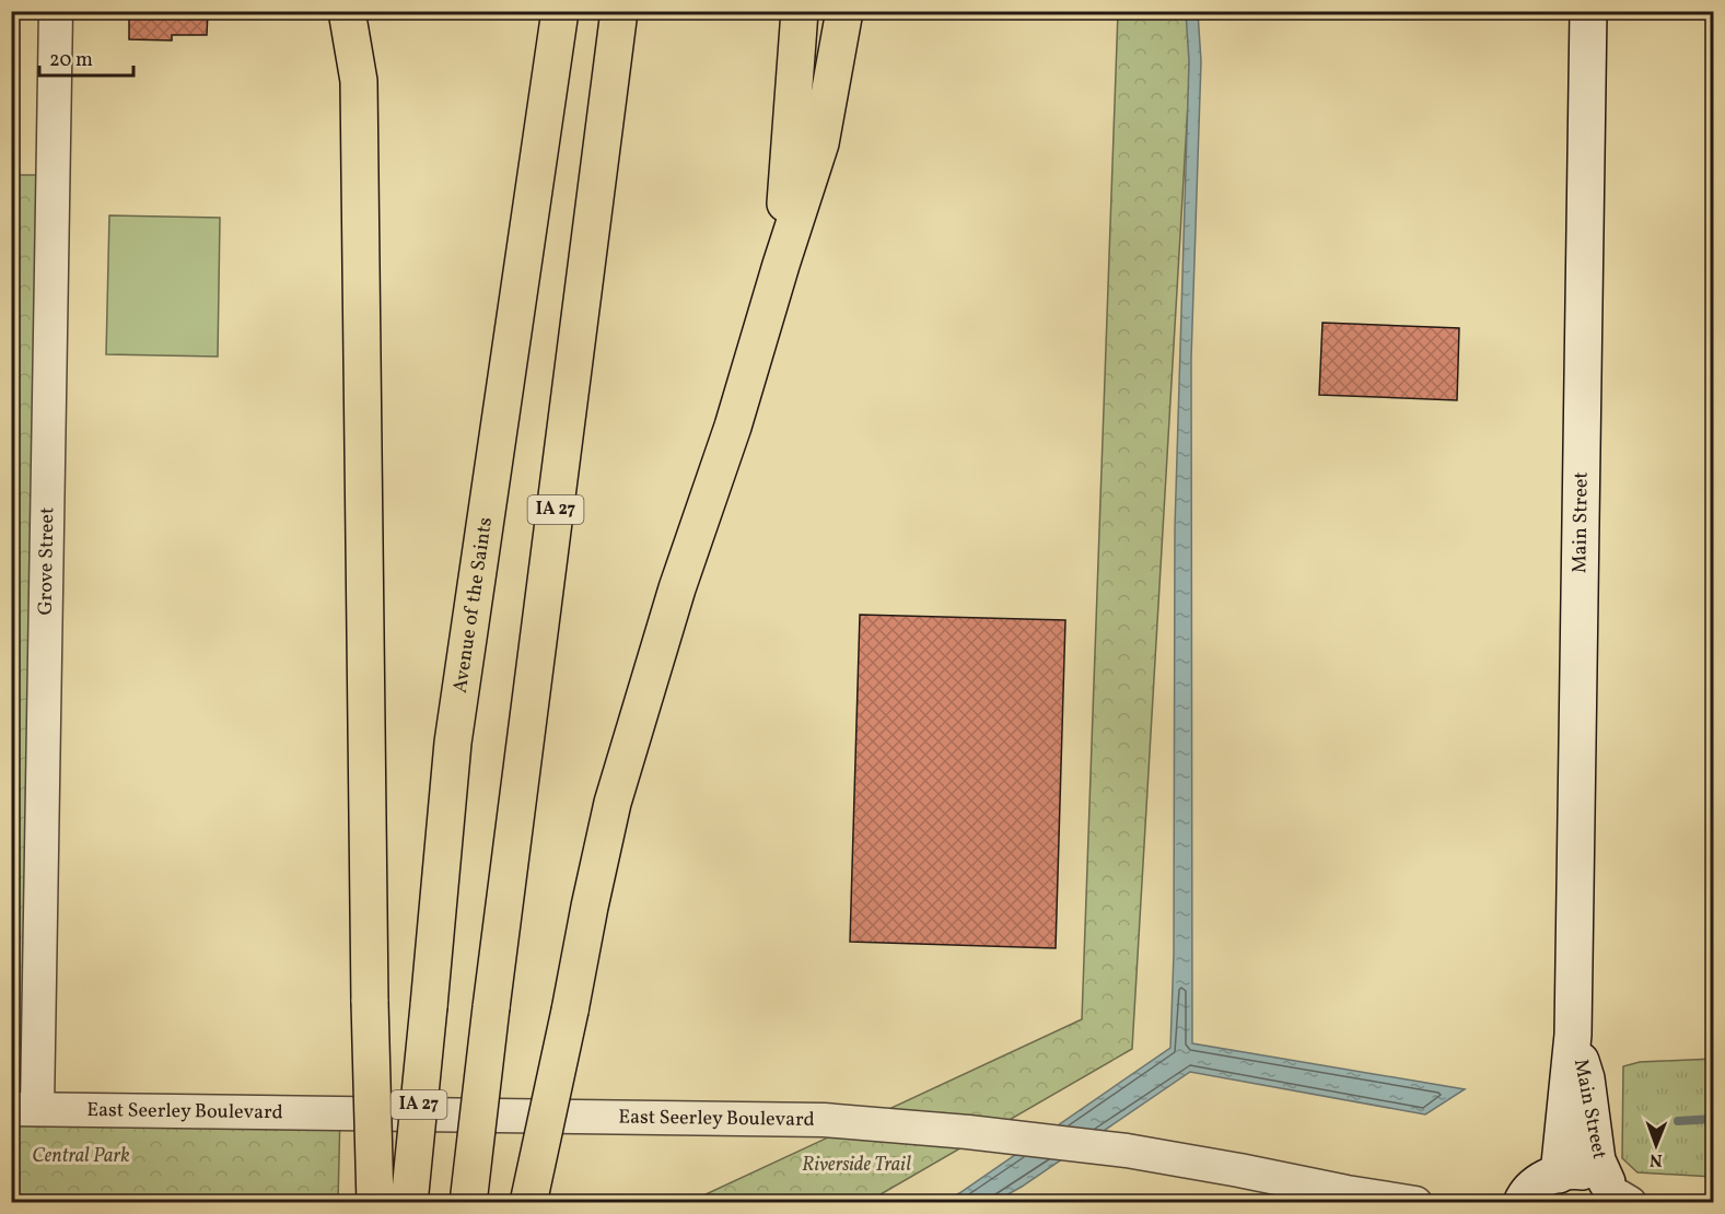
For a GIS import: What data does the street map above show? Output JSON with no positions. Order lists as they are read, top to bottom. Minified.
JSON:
{"streets":{"highway":["IA 27","Avenue of the Saints"],"main road":["Main Street"],"street":["Grove Street","East Seerley Boulevard"]},"crossings":[["Grove Street","East Seerley Boulevard"]],"parks":["Central Park","Riverside Trail"],"scale_bar":"20 m","north":"bottom"}
